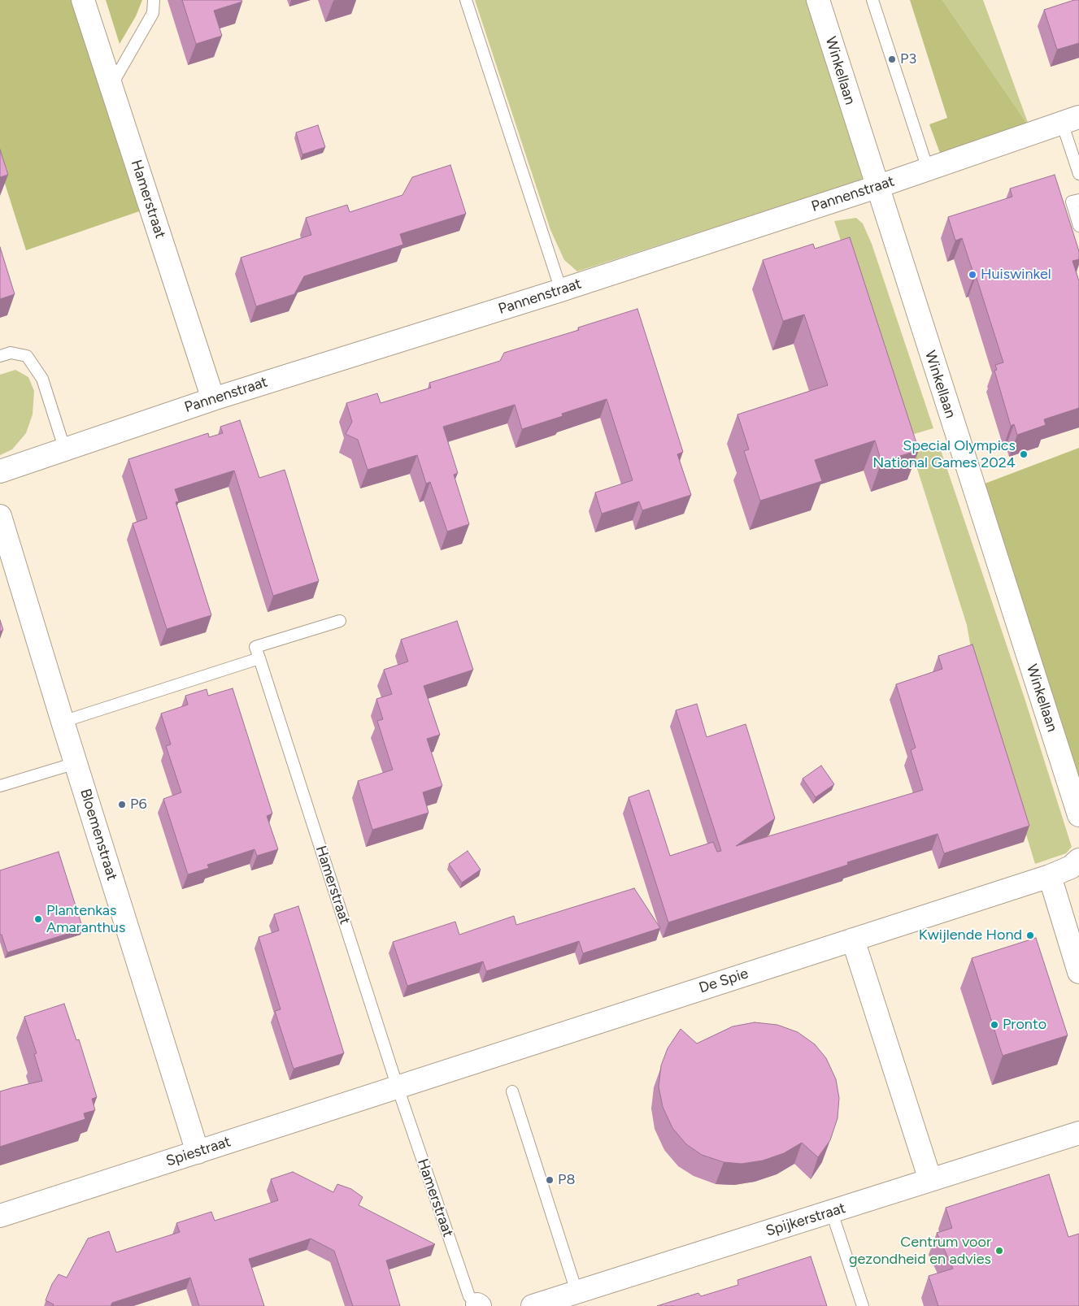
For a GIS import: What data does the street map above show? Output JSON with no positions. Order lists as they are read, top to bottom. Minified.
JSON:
{"streets":{"street":["Winkellaan","Pannenstraat","Hamerstraat","Bloemenstraat","De Spie","Spiestraat","Spijkerstraat"]},"crossings":[["Winkellaan","Pannenstraat"],["Pannenstraat","Hamerstraat"],["Hamerstraat","De Spie"],["Hamerstraat","Spiestraat"],["Bloemenstraat","Spiestraat"],["De Spie","Spiestraat"]],"places":["P3","Huiswinkel","Special Olympics National Games 2024","P6","Plantenkas Amaranthus","Kwijlende Hond","Pronto","P8","Centrum voor gezondheid en advies"]}
